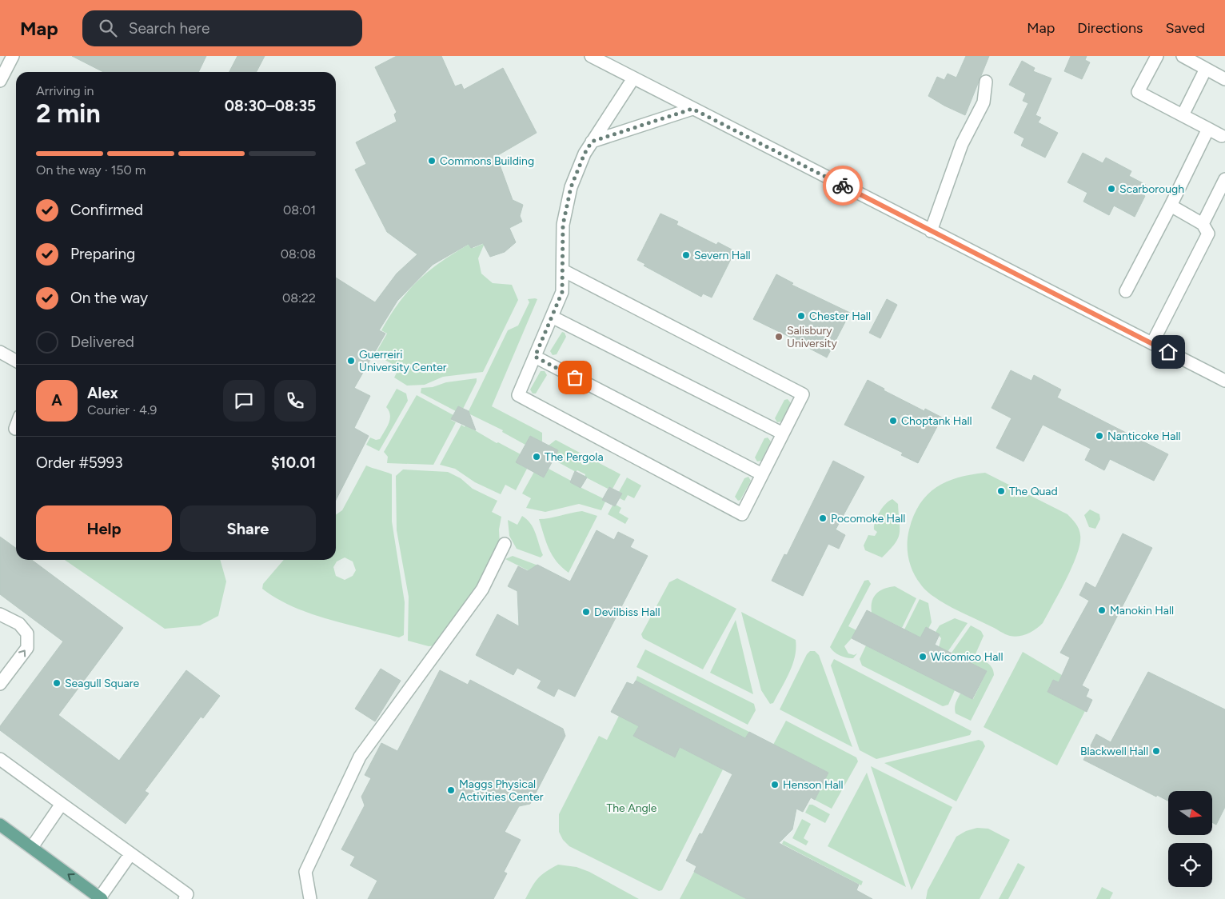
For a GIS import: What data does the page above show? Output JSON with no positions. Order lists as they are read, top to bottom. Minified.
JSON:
{"parks":["The Angle"],"places":["Commons Building","Scarborough","Severn Hall","Chester Hall","Salisbury University","Guerreiri University Center","Choptank Hall","Nanticoke Hall","The Pergola","The Quad","Pocomoke Hall","Manokin Hall","Devilbiss Hall","Wicomico Hall","Seagull Square","Blackwell Hall","Henson Hall","Maggs Physical Activities Center"],"north":"right","page":{"header":"Map","search":"Search here","nav":["Map","Directions","Saved"],"heading":["2 min","Arriving in","08:30–08:35"],"panel":["Alex","Courier · 4.9","Order #5993","$10.01"],"bar":"On the way · 150 m","list":[["Confirmed","08:01"],["Preparing","08:08"],["On the way","08:22"],"Delivered"],"round":"A","buttons":["Help","Share"]}}
